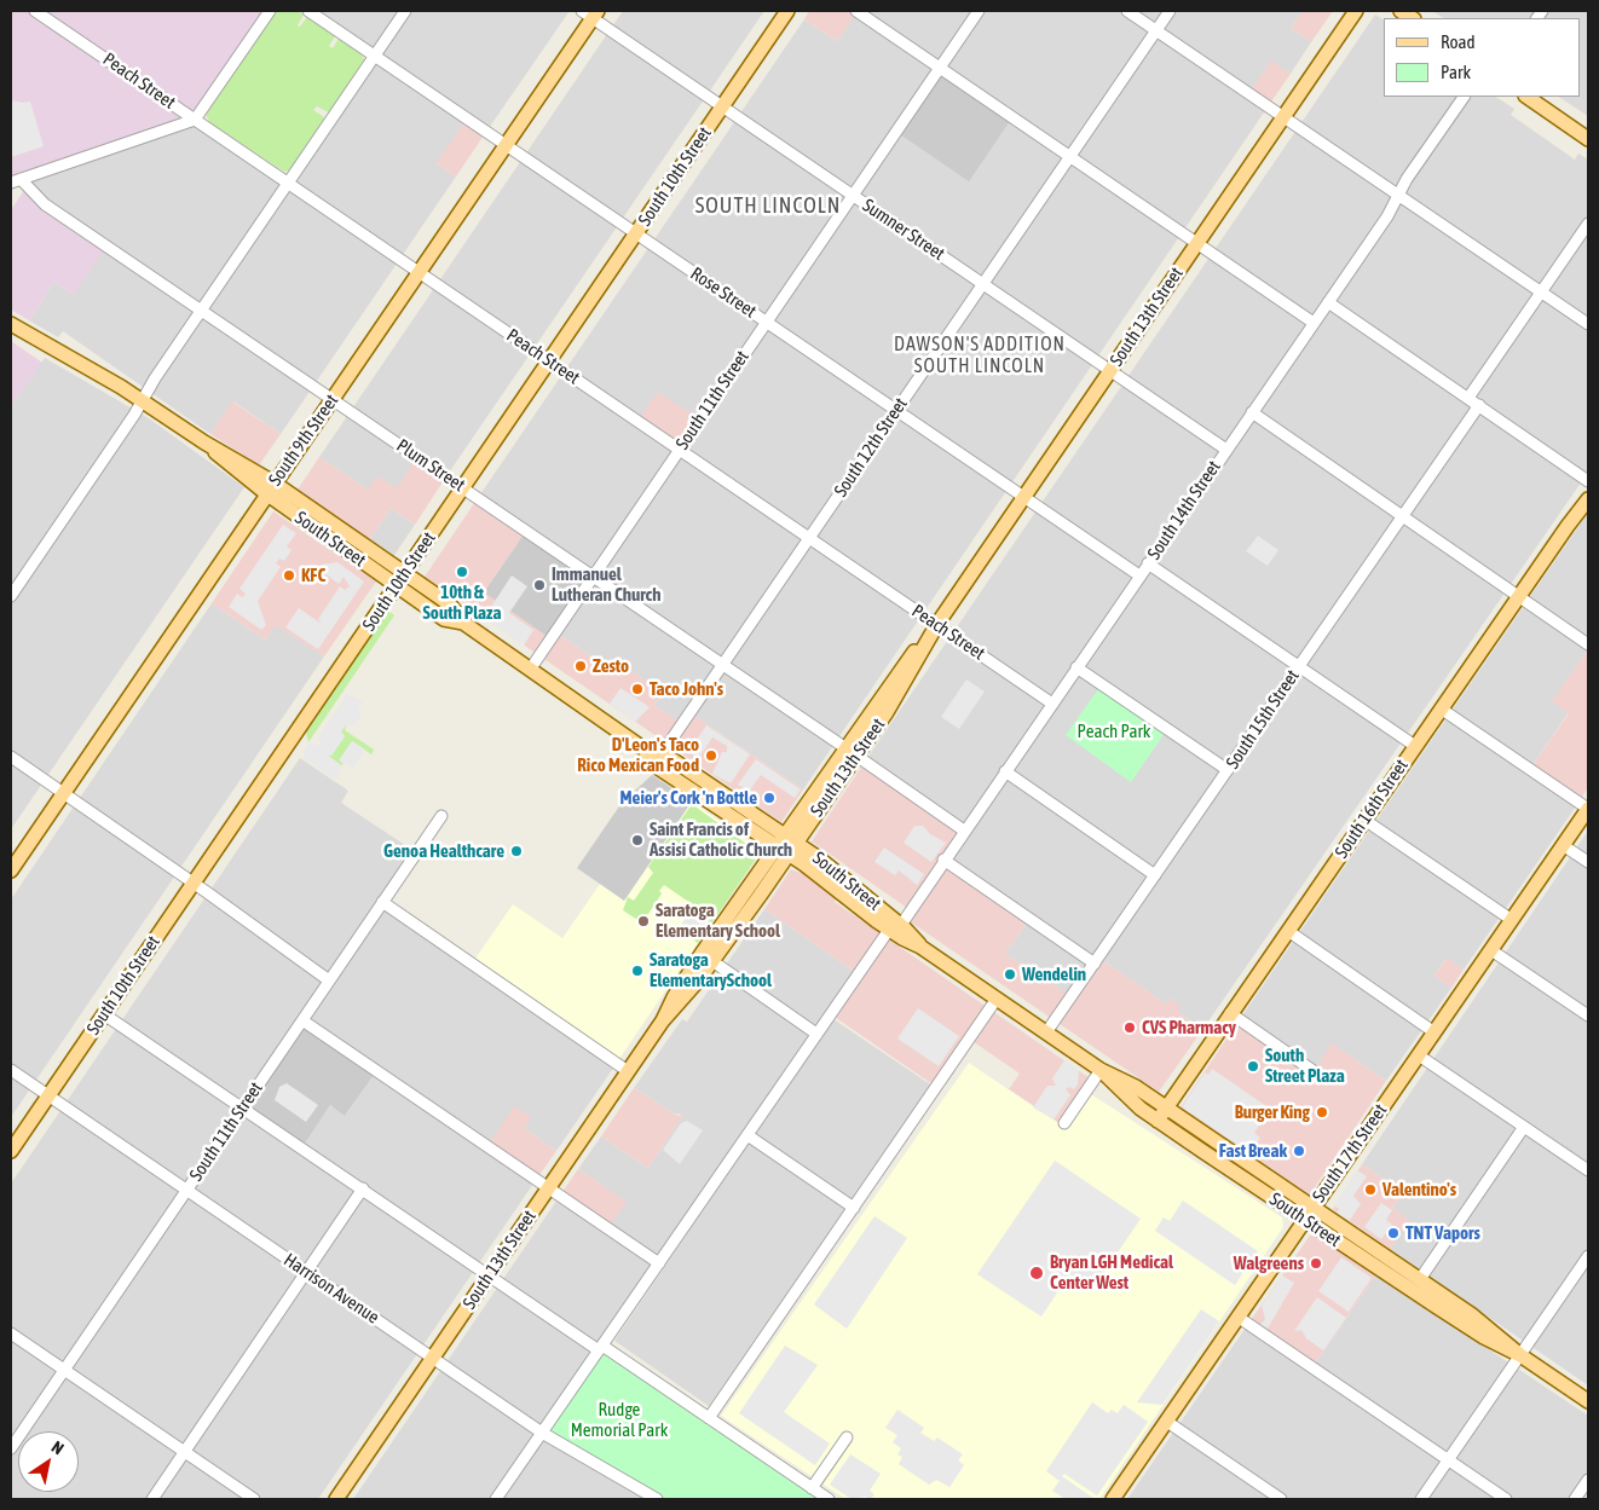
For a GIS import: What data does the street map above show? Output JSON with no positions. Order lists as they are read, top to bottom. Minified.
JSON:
{"streets":{"main road":["South 10th Street","South 13th Street","South 9th Street","South Street","South 16th Street","South 17th Street"],"street":["Peach Street","Sumner Street","Rose Street","South 11th Street","South 12th Street","Plum Street","South 14th Street","South 15th Street","Harrison Avenue"]},"crossings":[["Peach Street","South 10th Street"],["Peach Street","South 13th Street"],["Peach Street","South 11th Street"],["Peach Street","South 9th Street"],["Peach Street","South 12th Street"],["Peach Street","South 14th Street"],["South 10th Street","Sumner Street"],["South 10th Street","Rose Street"],["South 10th Street","Plum Street"],["South 10th Street","South Street"],["South 10th Street","Harrison Avenue"],["Sumner Street","South 13th Street"],["Sumner Street","South 11th Street"],["Sumner Street","South 9th Street"],["Sumner Street","South 12th Street"],["Sumner Street","South 14th Street"],["Rose Street","South 13th Street"],["Rose Street","South 11th Street"],["Rose Street","South 9th Street"],["Rose Street","South 12th Street"],["Rose Street","South 14th Street"],["South 13th Street","Plum Street"],["South 13th Street","South Street"],["South 13th Street","Harrison Avenue"],["South 11th Street","Plum Street"],["South 11th Street","South Street"],["South 11th Street","Harrison Avenue"],["South 9th Street","Plum Street"],["South 9th Street","South Street"],["South 12th Street","Plum Street"],["South 12th Street","South Street"],["Plum Street","South 14th Street"],["South 14th Street","South Street"],["South 14th Street","Harrison Avenue"],["South Street","South 15th Street"],["South Street","South 16th Street"],["South Street","South 17th Street"]],"districts":["SOUTH LINCOLN","DAWSON'S ADDITION SOUTH LINCOLN"],"parks":["Peach Park","Rudge Memorial Park"],"places":["10th & South Plaza","KFC","Immanuel Lutheran Church","Zesto","Taco John's","D'Leon's Taco Rico Mexican Food","Meier's Cork 'n Bottle","Saint Francis of Assisi Catholic Church","Genoa Healthcare","Saratoga Elementary School","Saratoga ElementarySchool","Wendelin","CVS Pharmacy","South Street Plaza","Burger King","Fast Break","Valentino's","TNT Vapors","Walgreens","Bryan LGH Medical Center West"],"legend":["Road","Park"],"north":"top right"}
